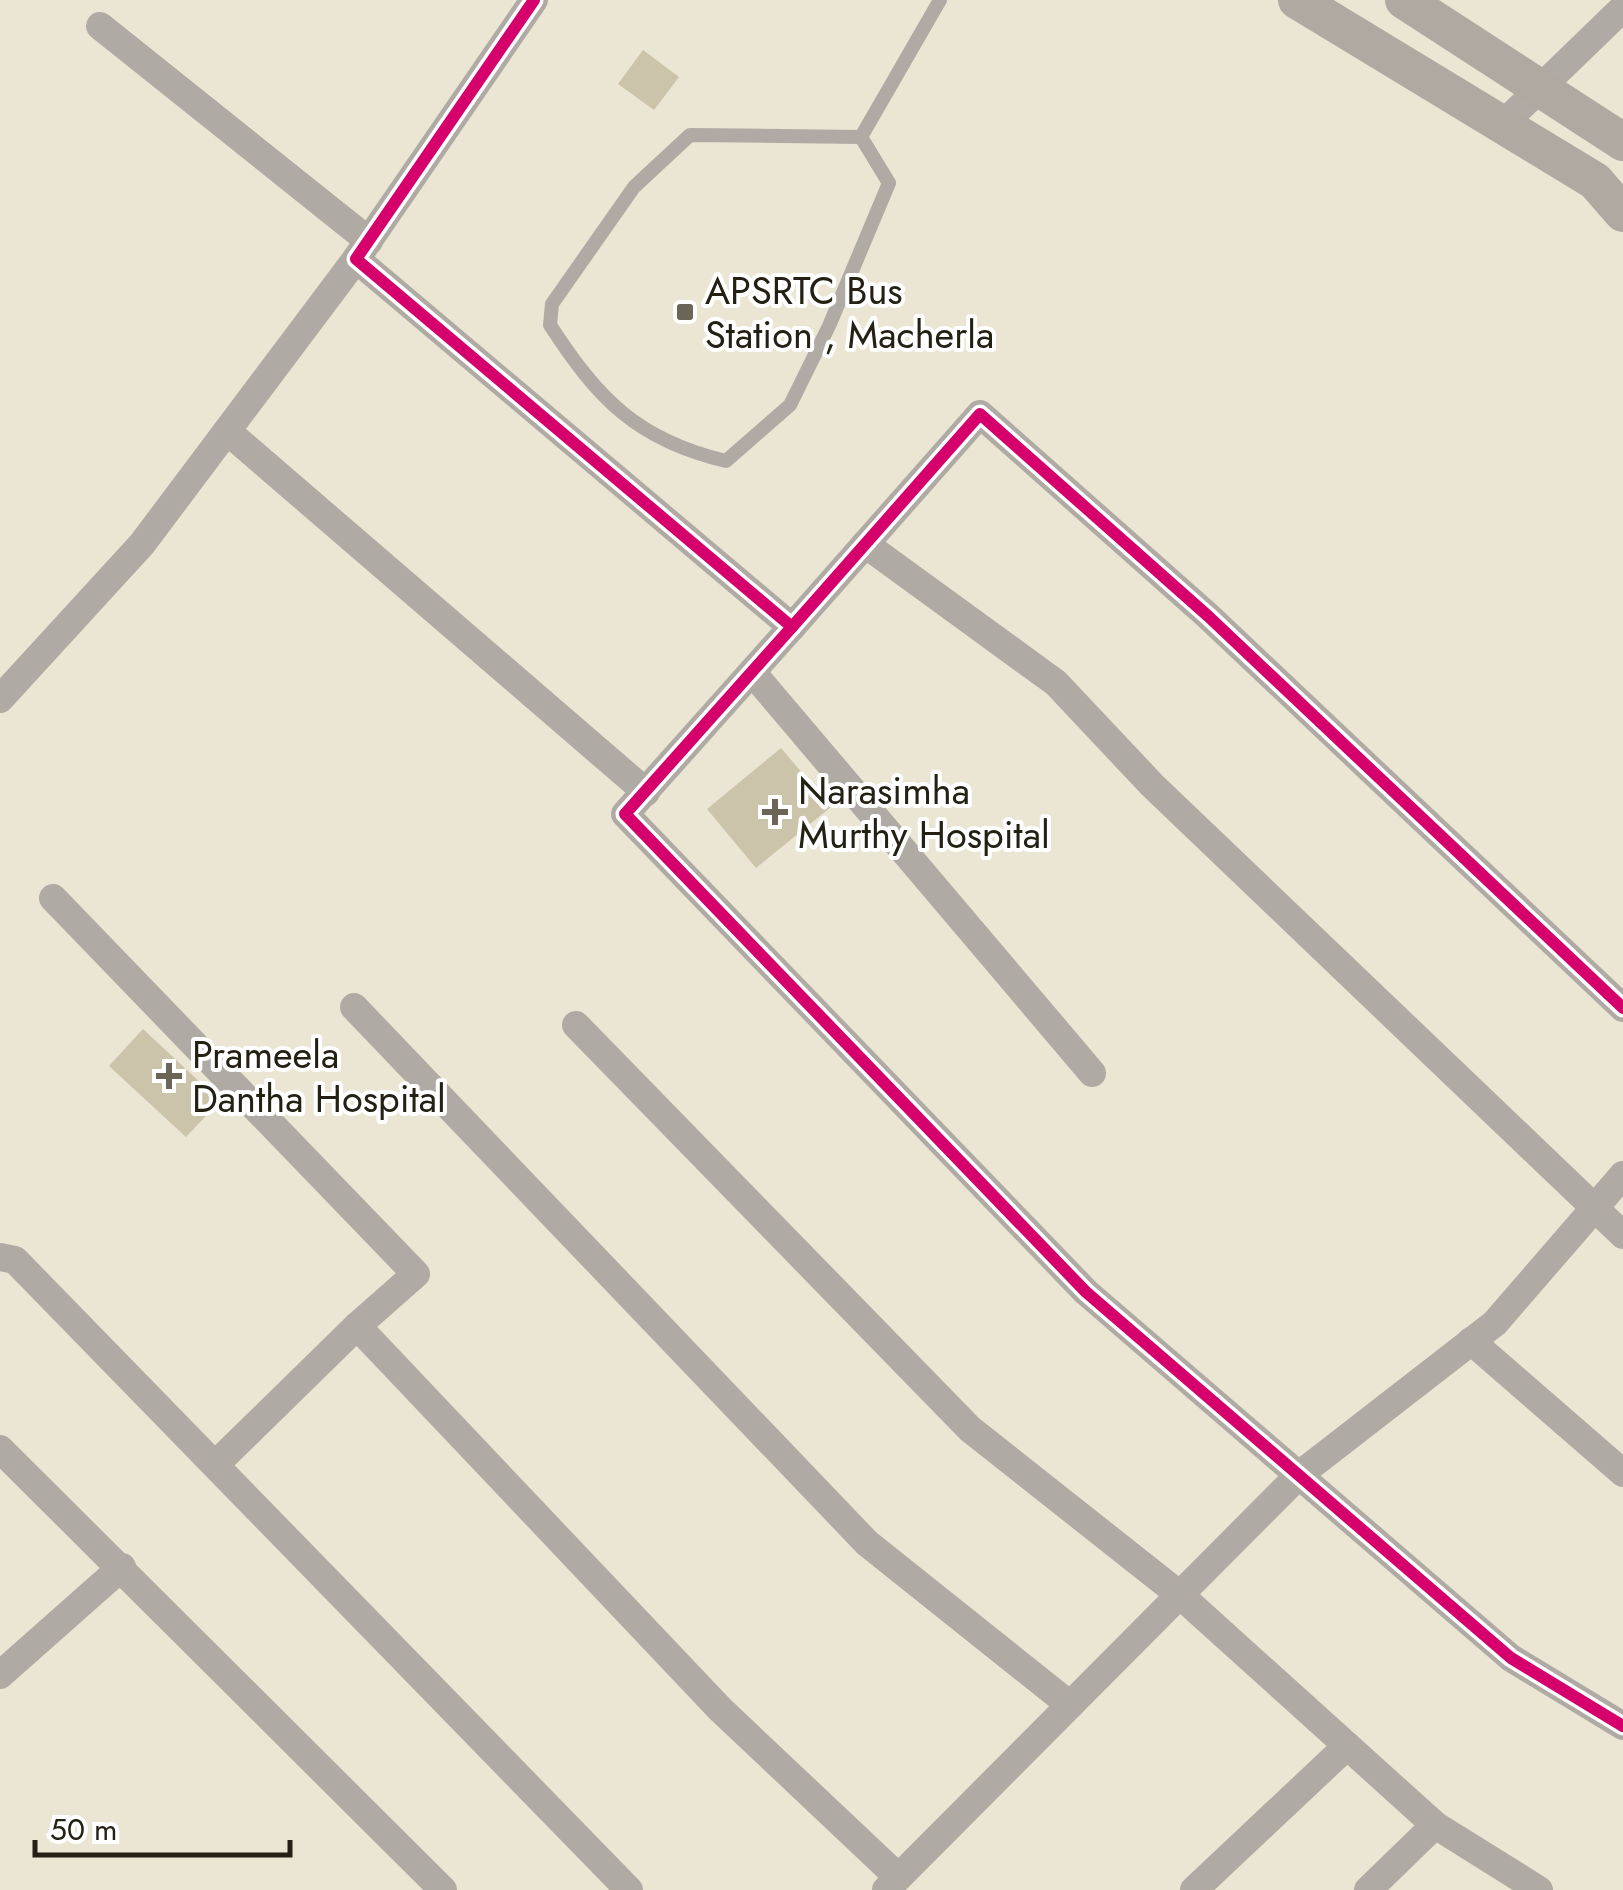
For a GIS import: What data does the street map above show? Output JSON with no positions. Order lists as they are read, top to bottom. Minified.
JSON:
{"places":{"transit":["APSRTC Bus Station , Macherla"],"health":["Narasimha Murthy Hospital","Prameela Dantha Hospital"]},"scale_bar":"50 m"}
